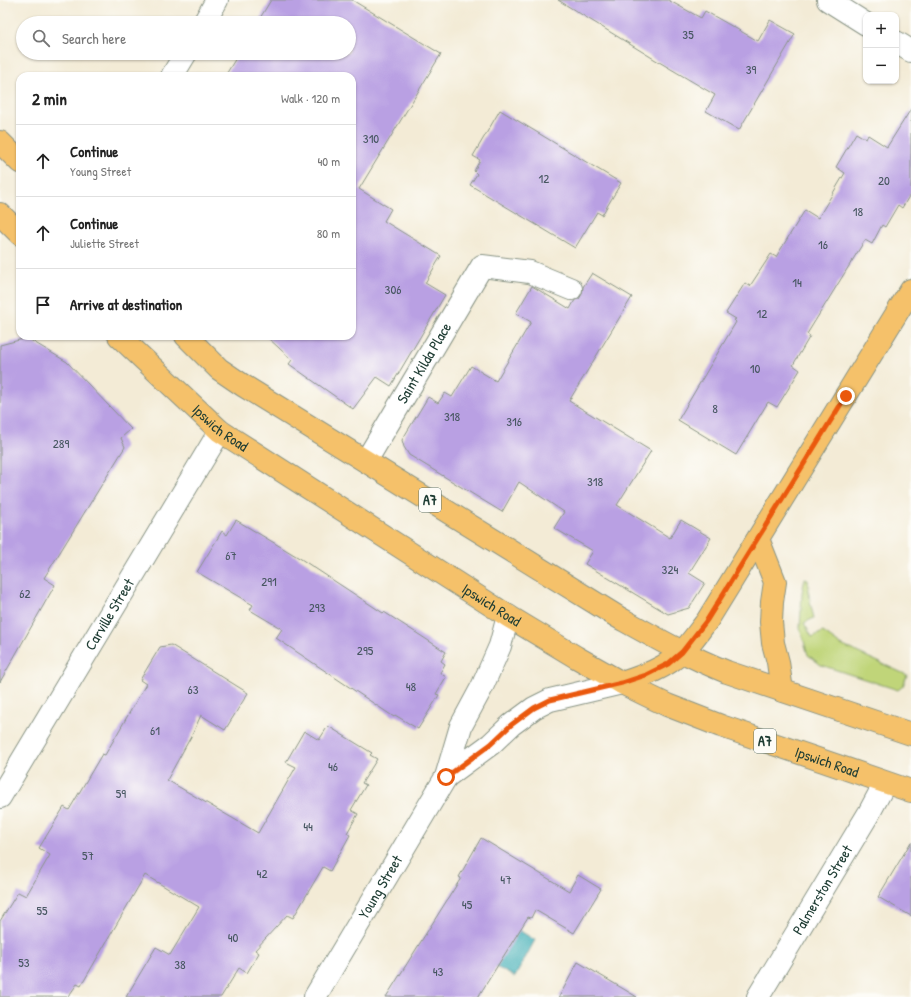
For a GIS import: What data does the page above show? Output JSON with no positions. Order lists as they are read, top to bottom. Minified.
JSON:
{"streets":{"main road":["Ipswich Road","A7"],"street":["Saint Kilda Place","Carville Street","Young Street","Palmerston Street"]},"crossings":[["Saint Kilda Place","A7"],["Ipswich Road","Carville Street"],["Ipswich Road","Young Street"],["Ipswich Road","Palmerston Street"]],"house_numbers":["35","39","310","12","20","18","16","14","306","12","10","8","318","316","289","318","67","324","291","62","293","295","48","63","61","46","59","44","57","42","47","45","55","40","53","38","43"],"page":{"map_buttons":["+","−"],"search":"Search here","heading":["2 min","Walk · 120 m"],"list":[["Continue","Young Street","40 m"],["Continue","Juliette Street","80 m"],"Arrive at destination"]}}
